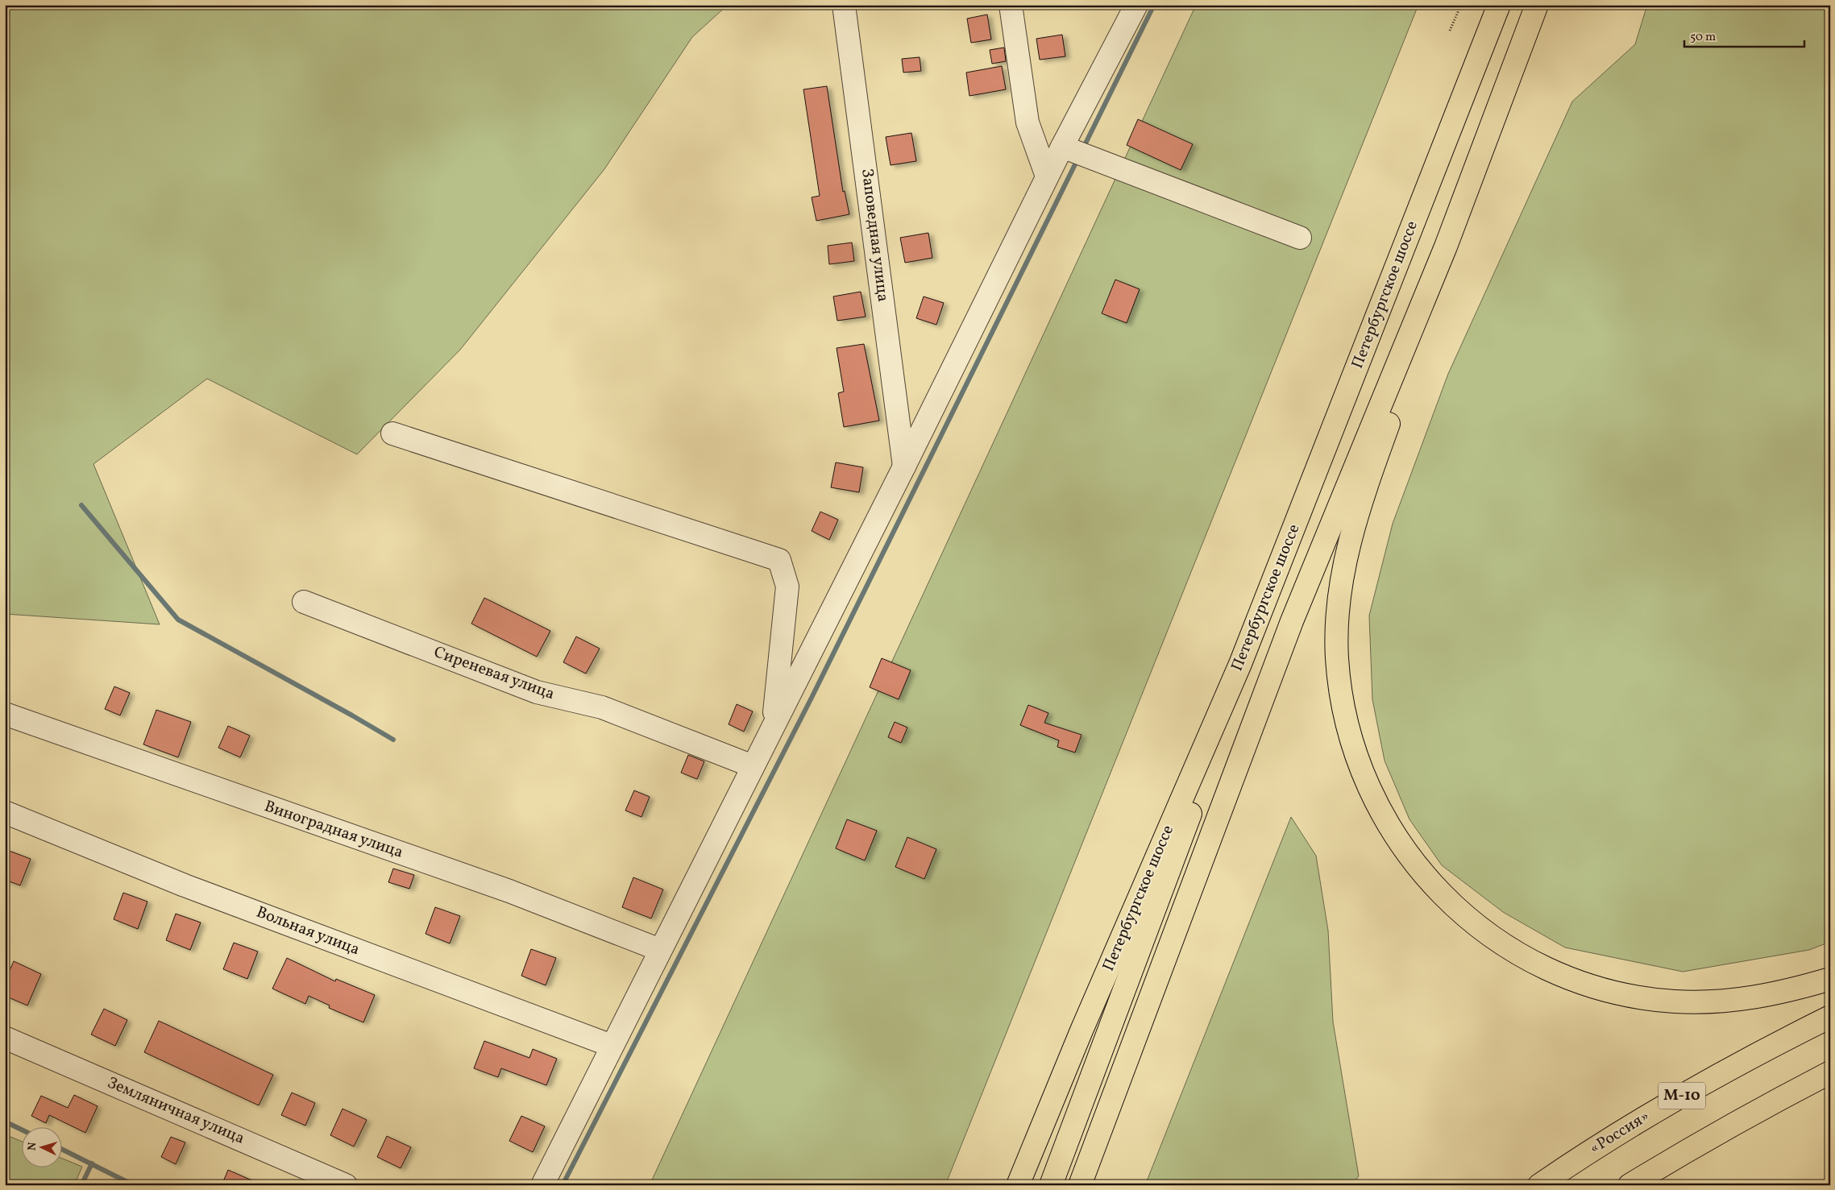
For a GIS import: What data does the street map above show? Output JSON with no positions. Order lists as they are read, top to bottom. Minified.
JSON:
{"streets":{"main road":["Петербургское шоссе","М-10","«Россия»"],"street":["Заповедная улица","Сиреневая улица","Виноградная улица","Вольная улица","Земляничная улица"]},"scale_bar":"50 m","north":"left"}
